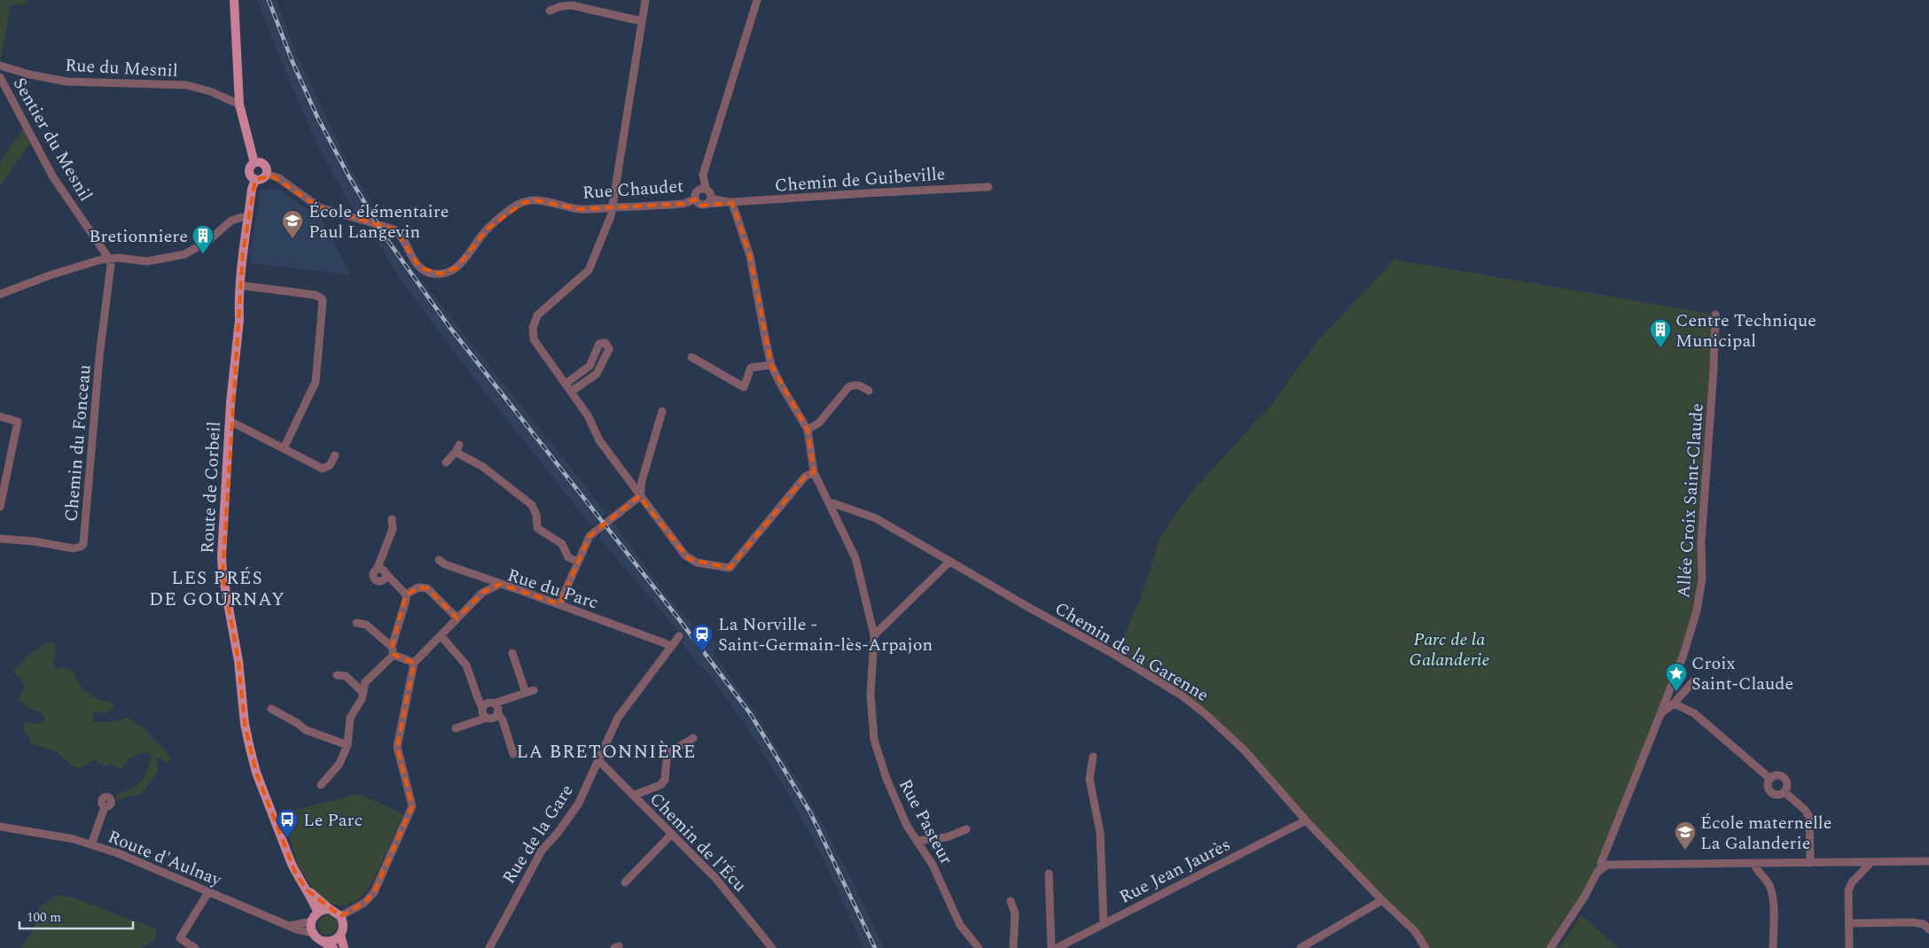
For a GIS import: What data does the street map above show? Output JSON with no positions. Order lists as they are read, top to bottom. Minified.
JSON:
{"streets":{"main road":["Route de Corbeil"],"street":["Rue du Mesnil","Sentier du Mesnil","Chemin de Guibeville","Rue Chaudet","Chemin du Fonceau","Allée Croix Saint-Claude","Rue du Parc","Chemin de la Garenne","Rue Pasteur","Rue de la Gare","Chemin de l'Écu","Route d'Aulnay","Rue Jean Jaurès"]},"crossings":[["Sentier du Mesnil","Chemin du Fonceau"],["Chemin de Guibeville","Rue Chaudet"],["Rue Chaudet","Route de Corbeil"],["Route de Corbeil","Route d'Aulnay"],["Rue du Parc","Rue de la Gare"],["Chemin de la Garenne","Rue Pasteur"],["Chemin de la Garenne","Rue Jean Jaurès"],["Rue de la Gare","Chemin de l'Écu"]],"districts":["LES PRÉS DE GOURNAY","LA BRETONNIÈRE"],"parks":["Parc de la Galanderie"],"places":{"school or university":["École élémentaire Paul Langevin","École maternelle La Galanderie"],"building":["Bretionniere","Centre Technique Municipal"],"station":["La Norville - Saint-Germain-lès-Arpajon"],"place":["Croix Saint-Claude"],"bus stop":["Le Parc"]},"scale_bar":"100 m"}
